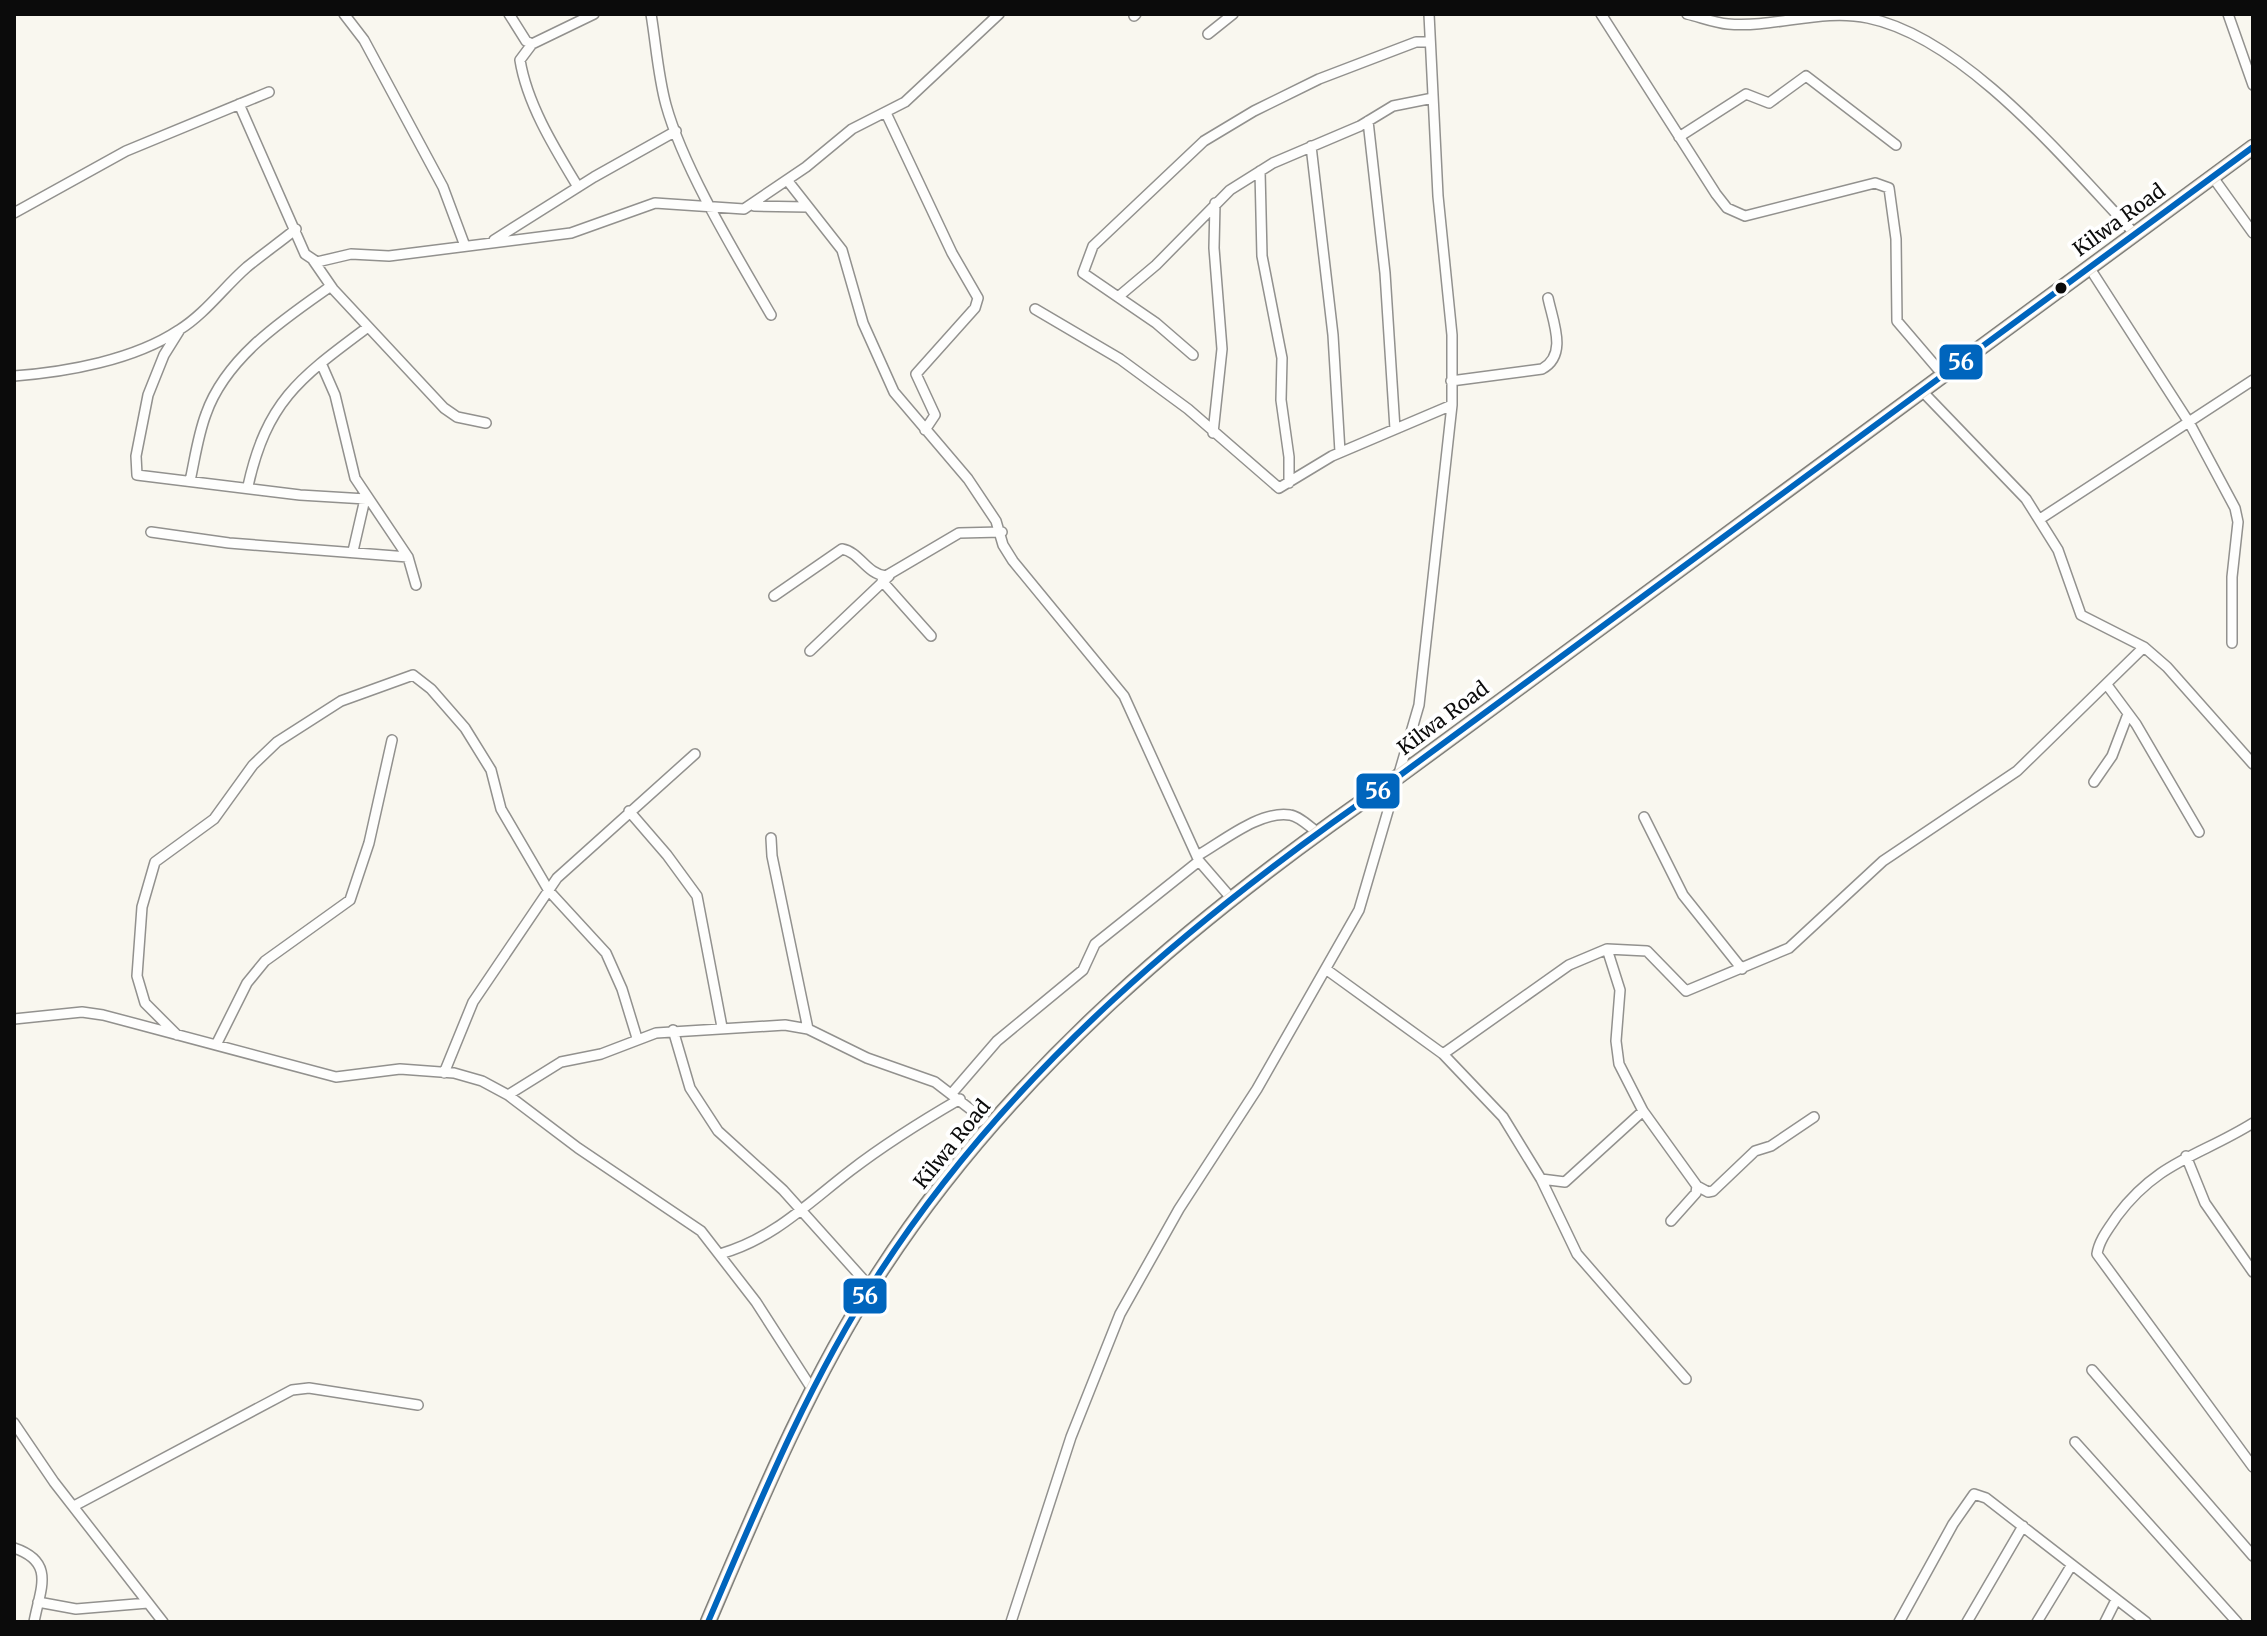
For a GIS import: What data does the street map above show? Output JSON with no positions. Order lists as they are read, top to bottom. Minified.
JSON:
{"streets":{"highway":["Kilwa Road"]},"lines":["transit line 56"]}
